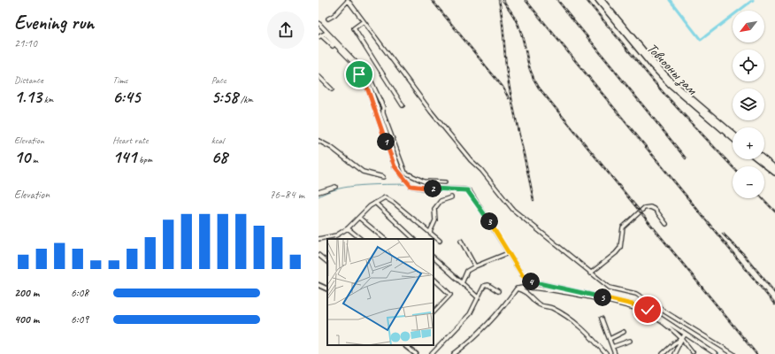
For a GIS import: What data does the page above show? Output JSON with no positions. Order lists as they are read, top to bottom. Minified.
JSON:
{"streets":{"highway":["Товчооны зам"]},"north":"bottom left","page":{"heading":["Evening run","21:10"],"map_buttons":["+","−"],"stats":[["Distance","1.13 km"],["Time","6:45"],["Pace","5:58 /km"],["Elevation","10 m"],["Heart rate","141 bpm"],["kcal","68"]],"pins":["1","2","3","4","5"],"chart":["Elevation","76–84 m"],"list":[{"name":"200 m","note":"6:08"},{"name":"400 m","note":"6:09"}]}}
